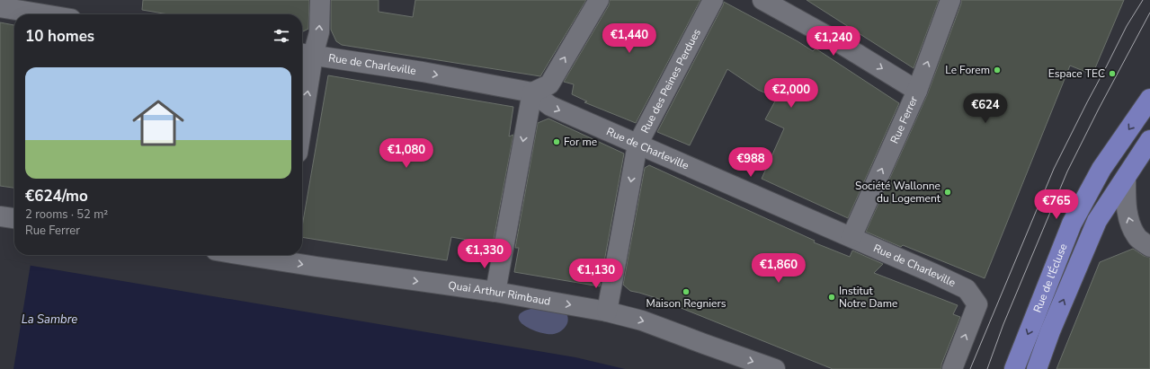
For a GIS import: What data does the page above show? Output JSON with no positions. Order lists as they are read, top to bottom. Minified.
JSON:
{"streets":{"main road":["Rue de l'Écluse"],"street":["Rue de Charleville","Rue des Peines Perdues","Rue Ferrer","Quai Arthur Rimbaud"]},"crossings":[["Rue de Charleville","Rue des Peines Perdues"],["Rue de Charleville","Rue Ferrer"],["Rue des Peines Perdues","Quai Arthur Rimbaud"]],"one_way":["Rue Ferrer","Quai Arthur Rimbaud"],"water":["La Sambre"],"places":["Le Forem","Espace TEC","For me","Société Wallonne du Logement","Maison Regniers","Institut Notre Dame"],"page":{"heading":"10 homes","price":["€1,440","€1,240","€2,000","€624","€1,080","€988","€765","€1,330","€1,860","€1,130"],"list":[{"name":"€624/mo","note":"2 rooms · 52 m² · Rue Ferrer"}]}}
